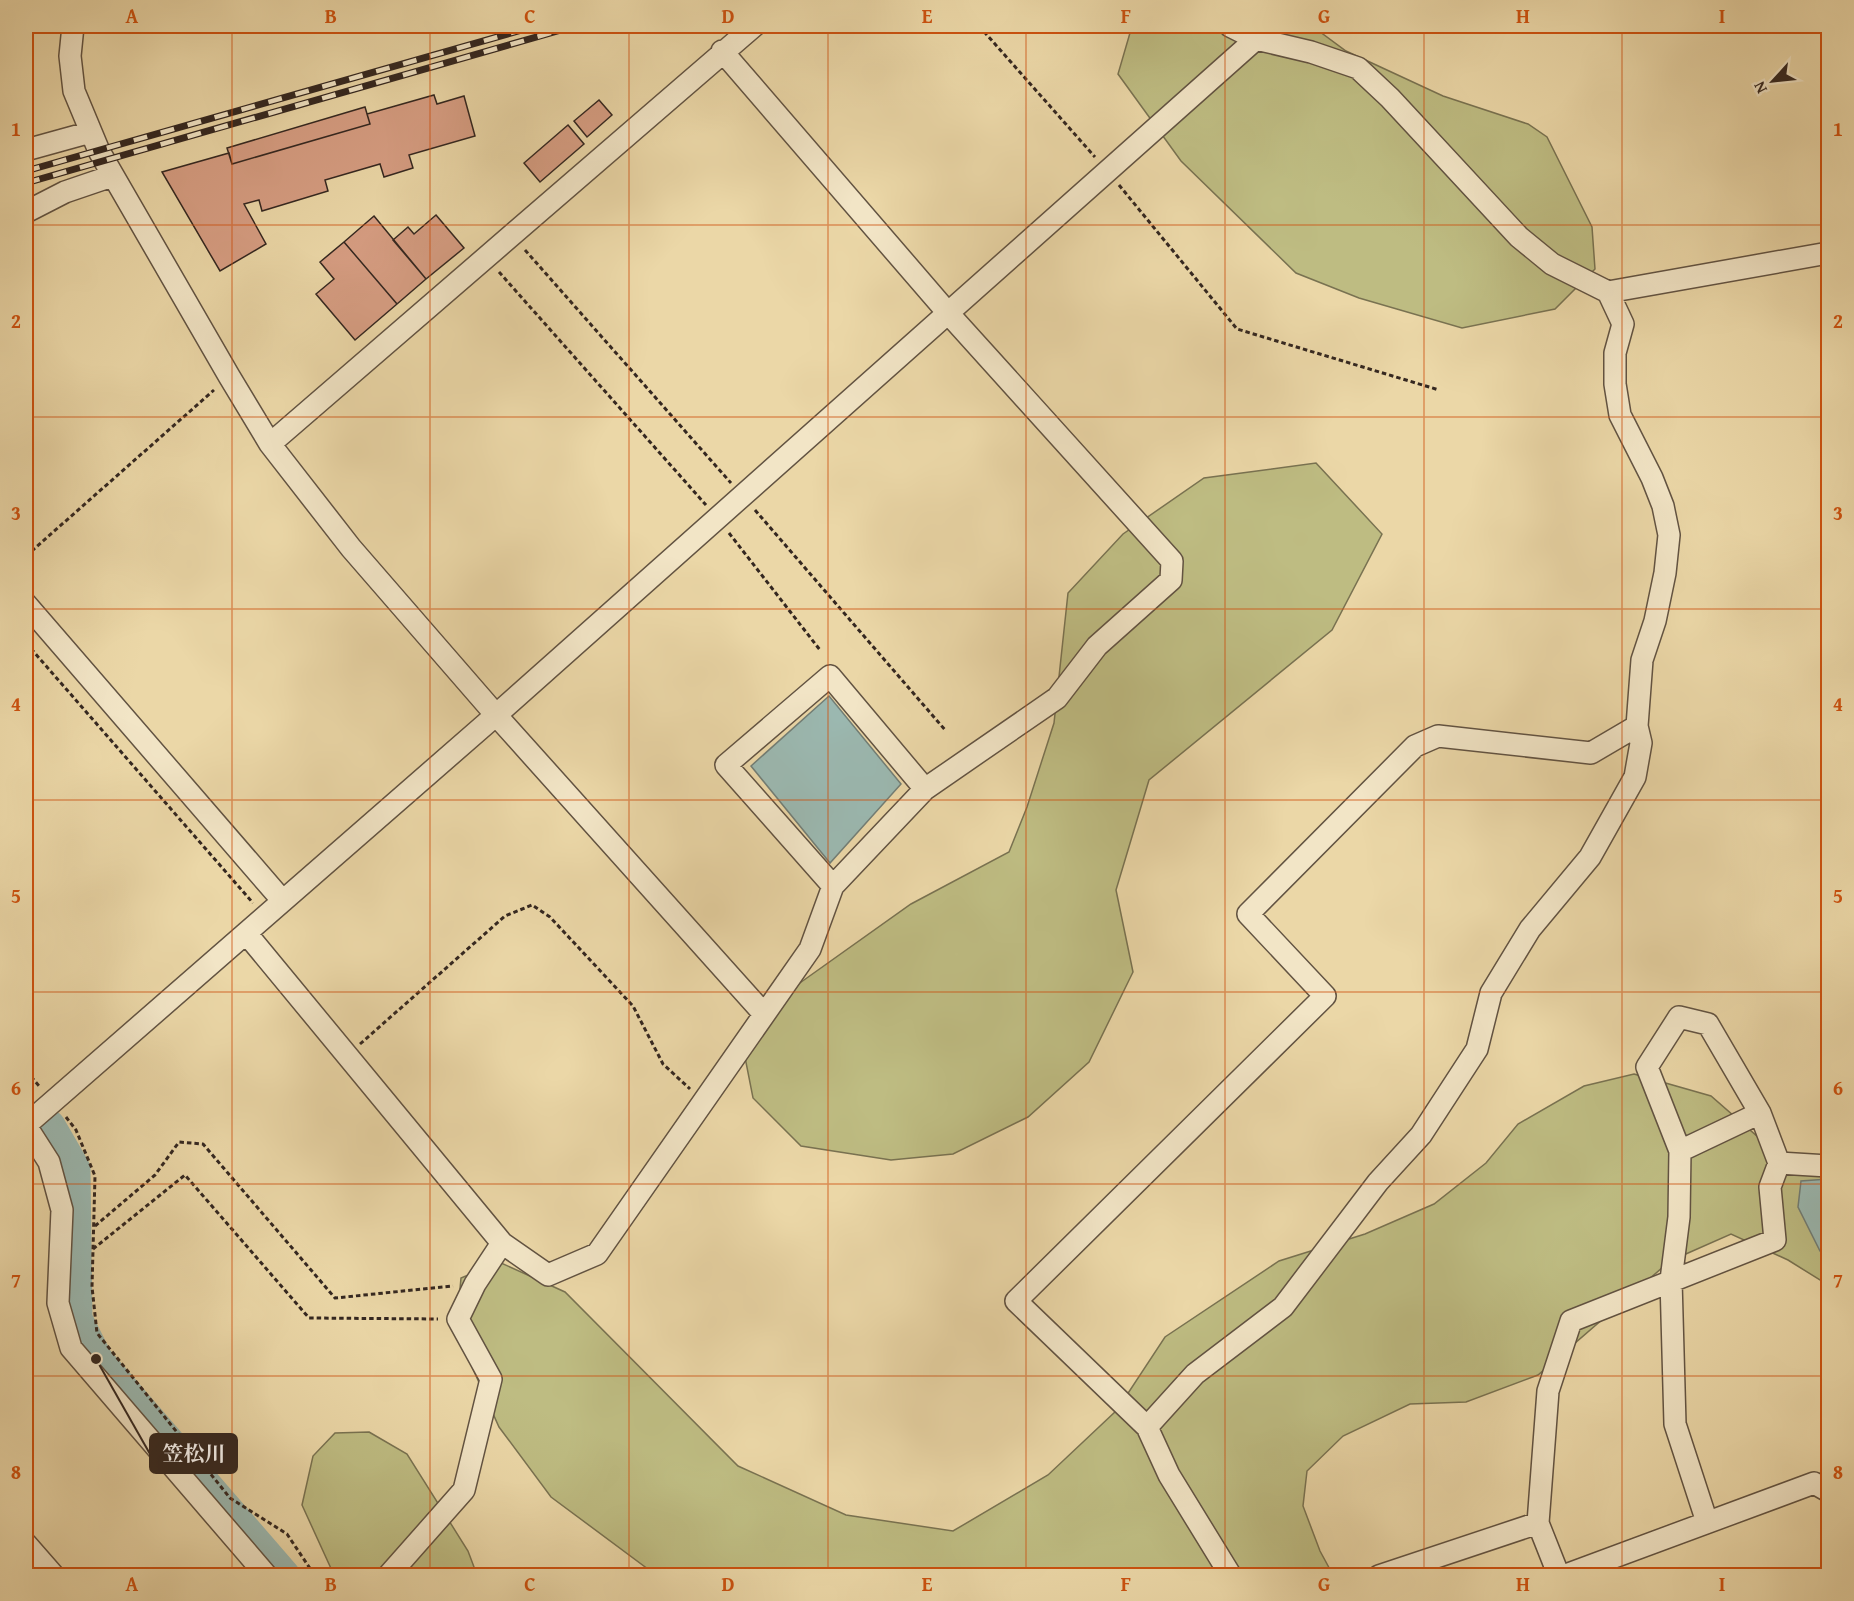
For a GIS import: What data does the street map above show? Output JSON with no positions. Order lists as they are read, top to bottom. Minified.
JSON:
{"places":["笠松川"],"north":"bottom left","grid":{"columns":["A","B","C","D","E","F","G","H","I"],"rows":["1","2","3","4","5","6","7","8"]}}
